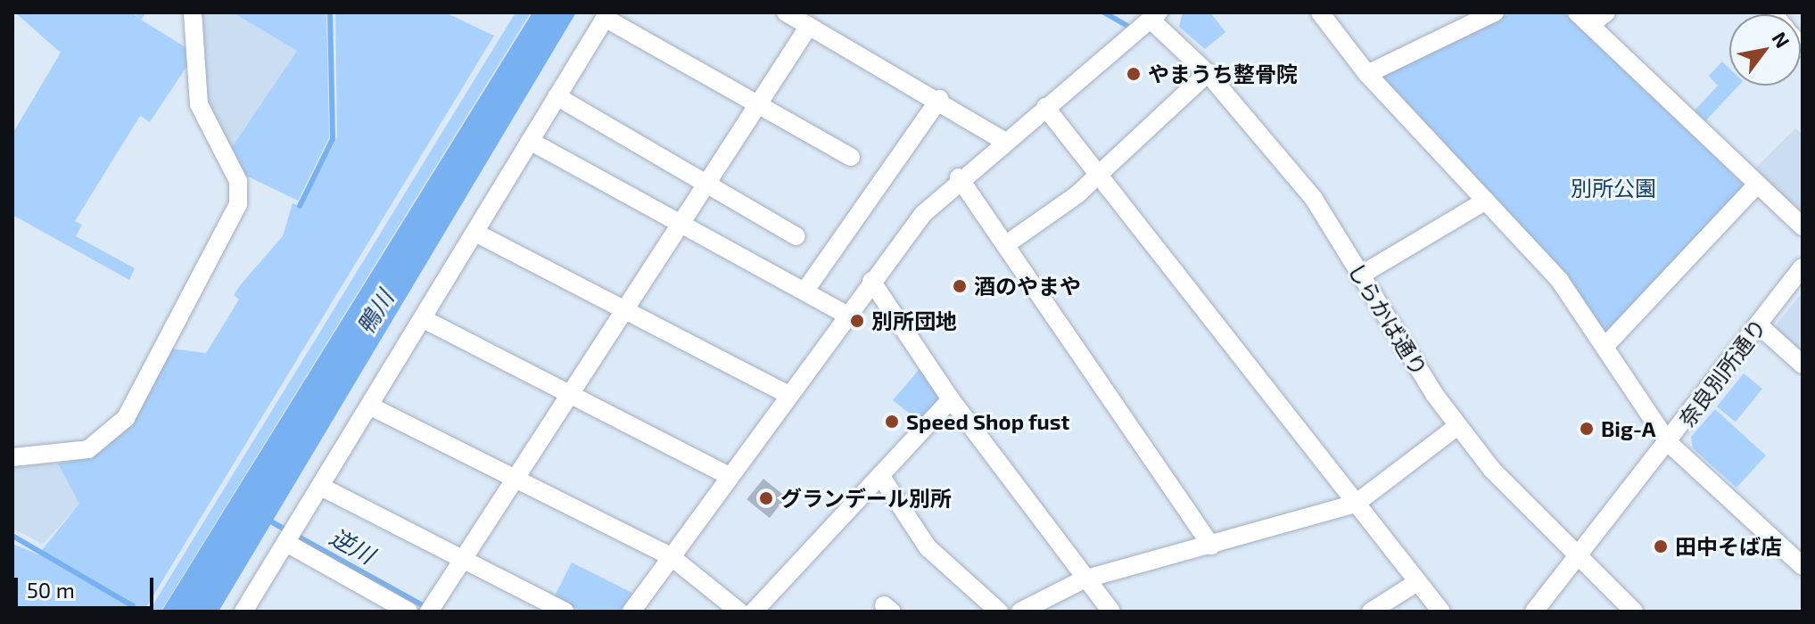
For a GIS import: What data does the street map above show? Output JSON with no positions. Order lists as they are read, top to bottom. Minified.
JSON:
{"streets":{"street":["しらかば通り","奈良別所通り"]},"crossings":[["しらかば通り","奈良別所通り"]],"water":["鴨川","逆川"],"parks":["別所公園"],"places":["やまうち整骨院","酒のやまや","別所団地","Speed Shop fust","Big-A","グランデール別所","田中そば店"],"scale_bar":"50 m","north":"top right"}
